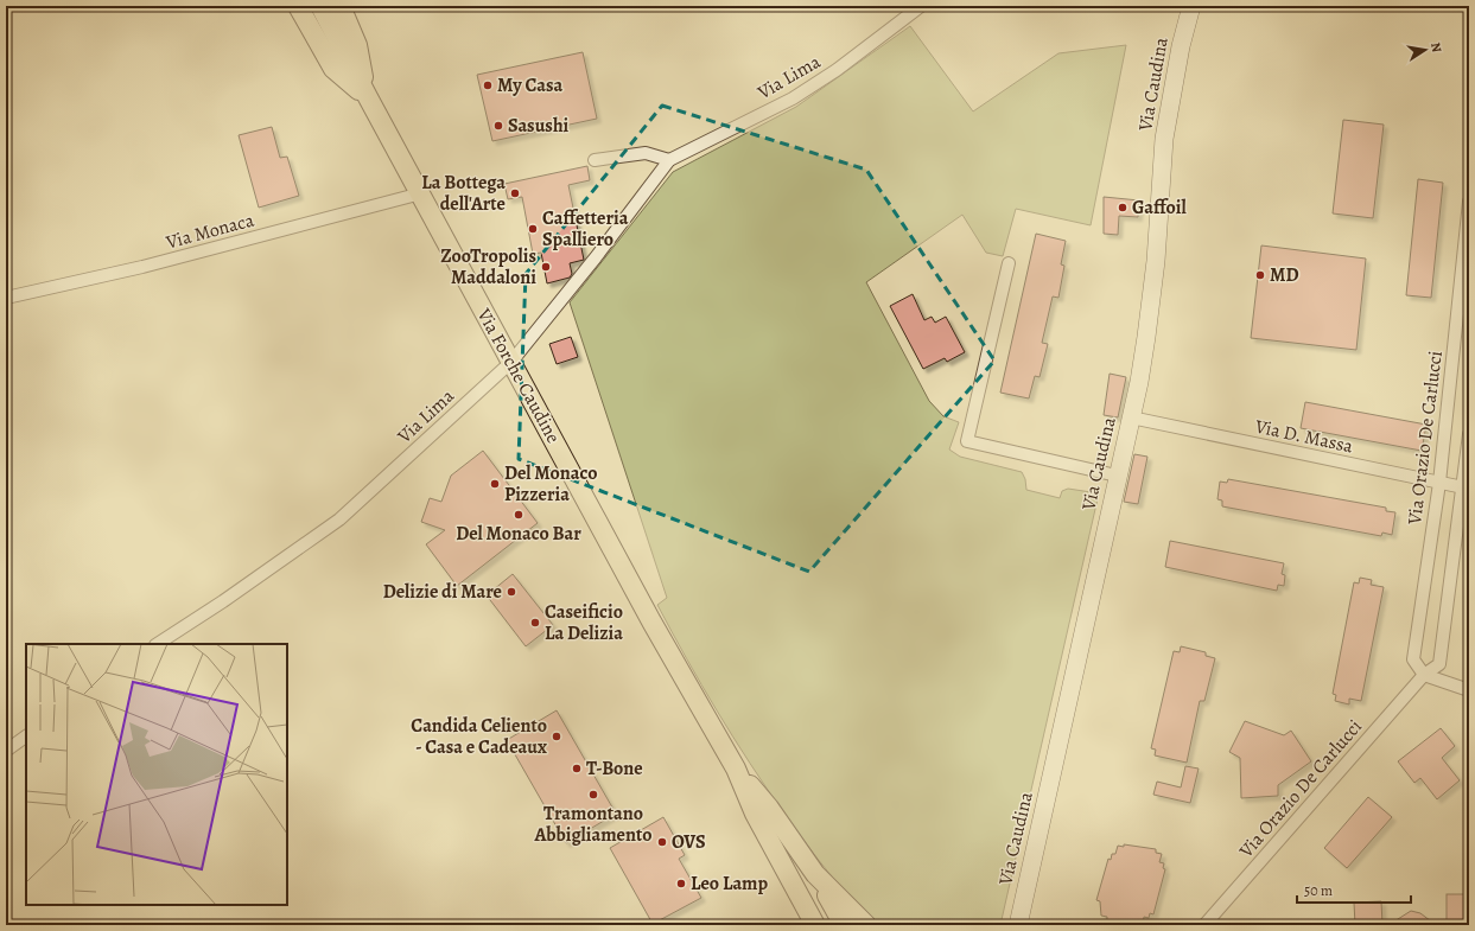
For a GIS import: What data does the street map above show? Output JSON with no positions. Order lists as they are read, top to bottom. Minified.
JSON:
{"streets":{"main road":["Via Caudina","Via Forche Caudine"],"street":["Via Lima","Via Monaca","Via D. Massa","Via Orazio De Carlucci"]},"crossings":[["Via Lima","Via Forche Caudine"],["Via Caudina","Via D. Massa"],["Via Monaca","Via Forche Caudine"],["Via D. Massa","Via Orazio De Carlucci"]],"places":["My Casa","Sasushi","La Bottega dell'Arte","Gaffoil","Caffetteria Spalliero","ZooTropolis Maddaloni","MD","Del Monaco Pizzeria","Del Monaco Bar","Delizie di Mare","Caseificio La Delizia","Candida Celiento - Casa e Cadeaux","T-Bone","Tramontano Abbigliamento","OVS","Leo Lamp"],"scale_bar":"50 m","north":"right"}
